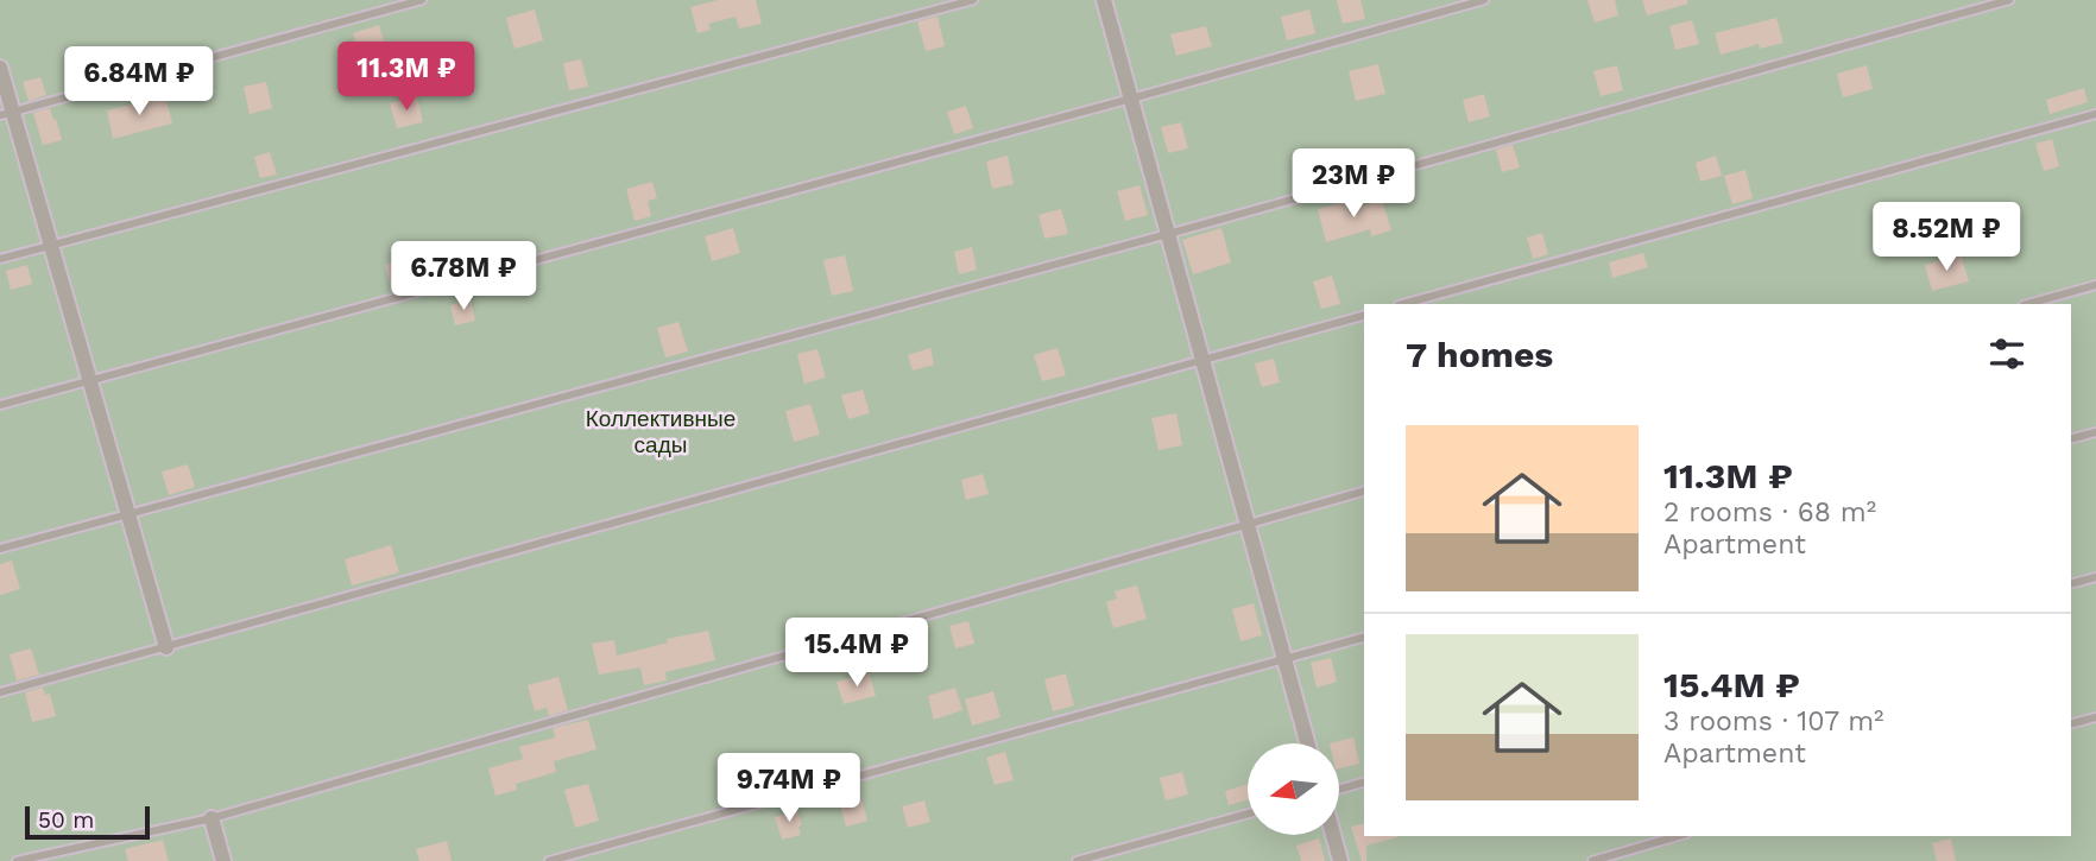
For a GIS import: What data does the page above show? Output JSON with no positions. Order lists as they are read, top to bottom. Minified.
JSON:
{"parks":["Коллективные сады"],"scale_bar":"50 m","north":"left","page":{"price":["11.3M ₽","6.84M ₽","23M ₽","8.52M ₽","6.78M ₽","15.4M ₽","9.74M ₽"],"heading":"7 homes","list":[{"name":"11.3M ₽","note":"2 rooms · 68 m² · Apartment"},{"name":"15.4M ₽","note":"3 rooms · 107 m² · Apartment"}],"scale":"50 m"}}
